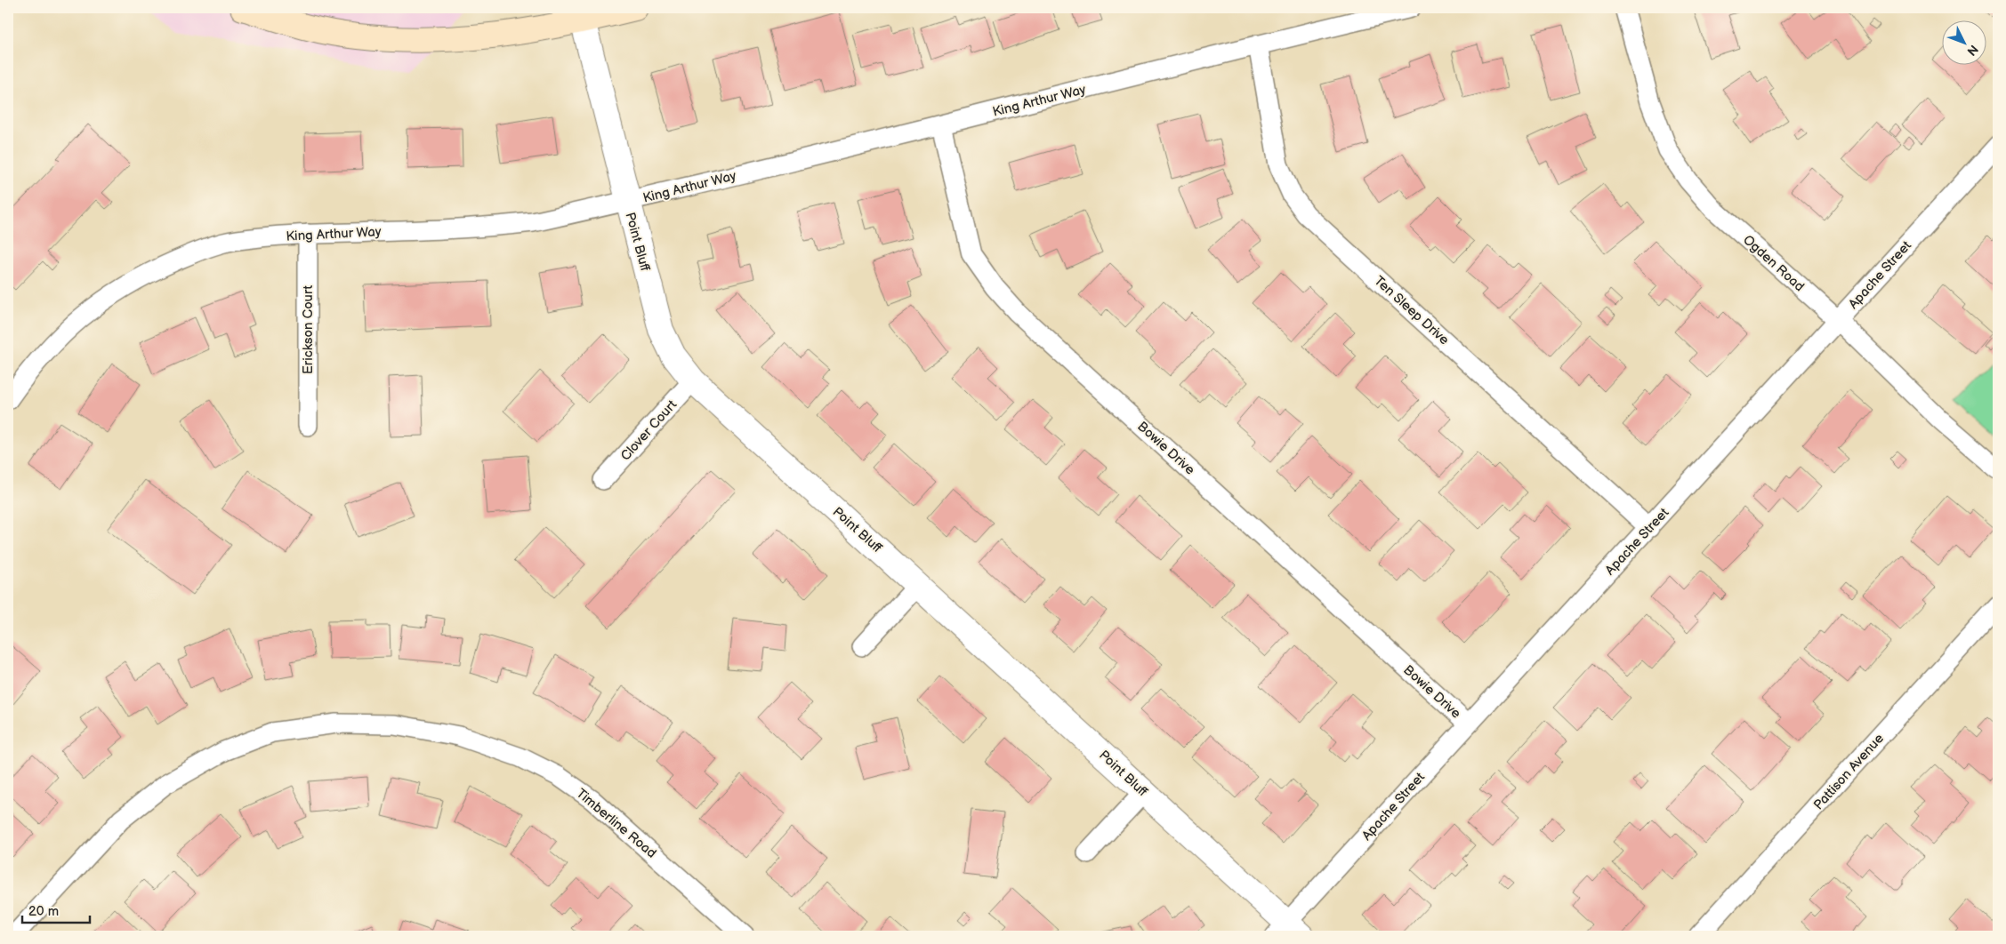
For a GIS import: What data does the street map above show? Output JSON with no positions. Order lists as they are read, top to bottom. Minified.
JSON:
{"streets":{"street":["King Arthur Way","Point Bluff","Ogden Road","Apache Street","Ten Sleep Drive","Erickson Court","Clover Court","Bowie Drive","Pattison Avenue","Timberline Road"]},"crossings":[["King Arthur Way","Point Bluff"],["King Arthur Way","Ten Sleep Drive"],["King Arthur Way","Erickson Court"],["King Arthur Way","Bowie Drive"],["Point Bluff","Apache Street"],["Point Bluff","Clover Court"],["Ogden Road","Apache Street"],["Apache Street","Ten Sleep Drive"],["Apache Street","Bowie Drive"]],"scale_bar":"20 m","north":"bottom right"}
